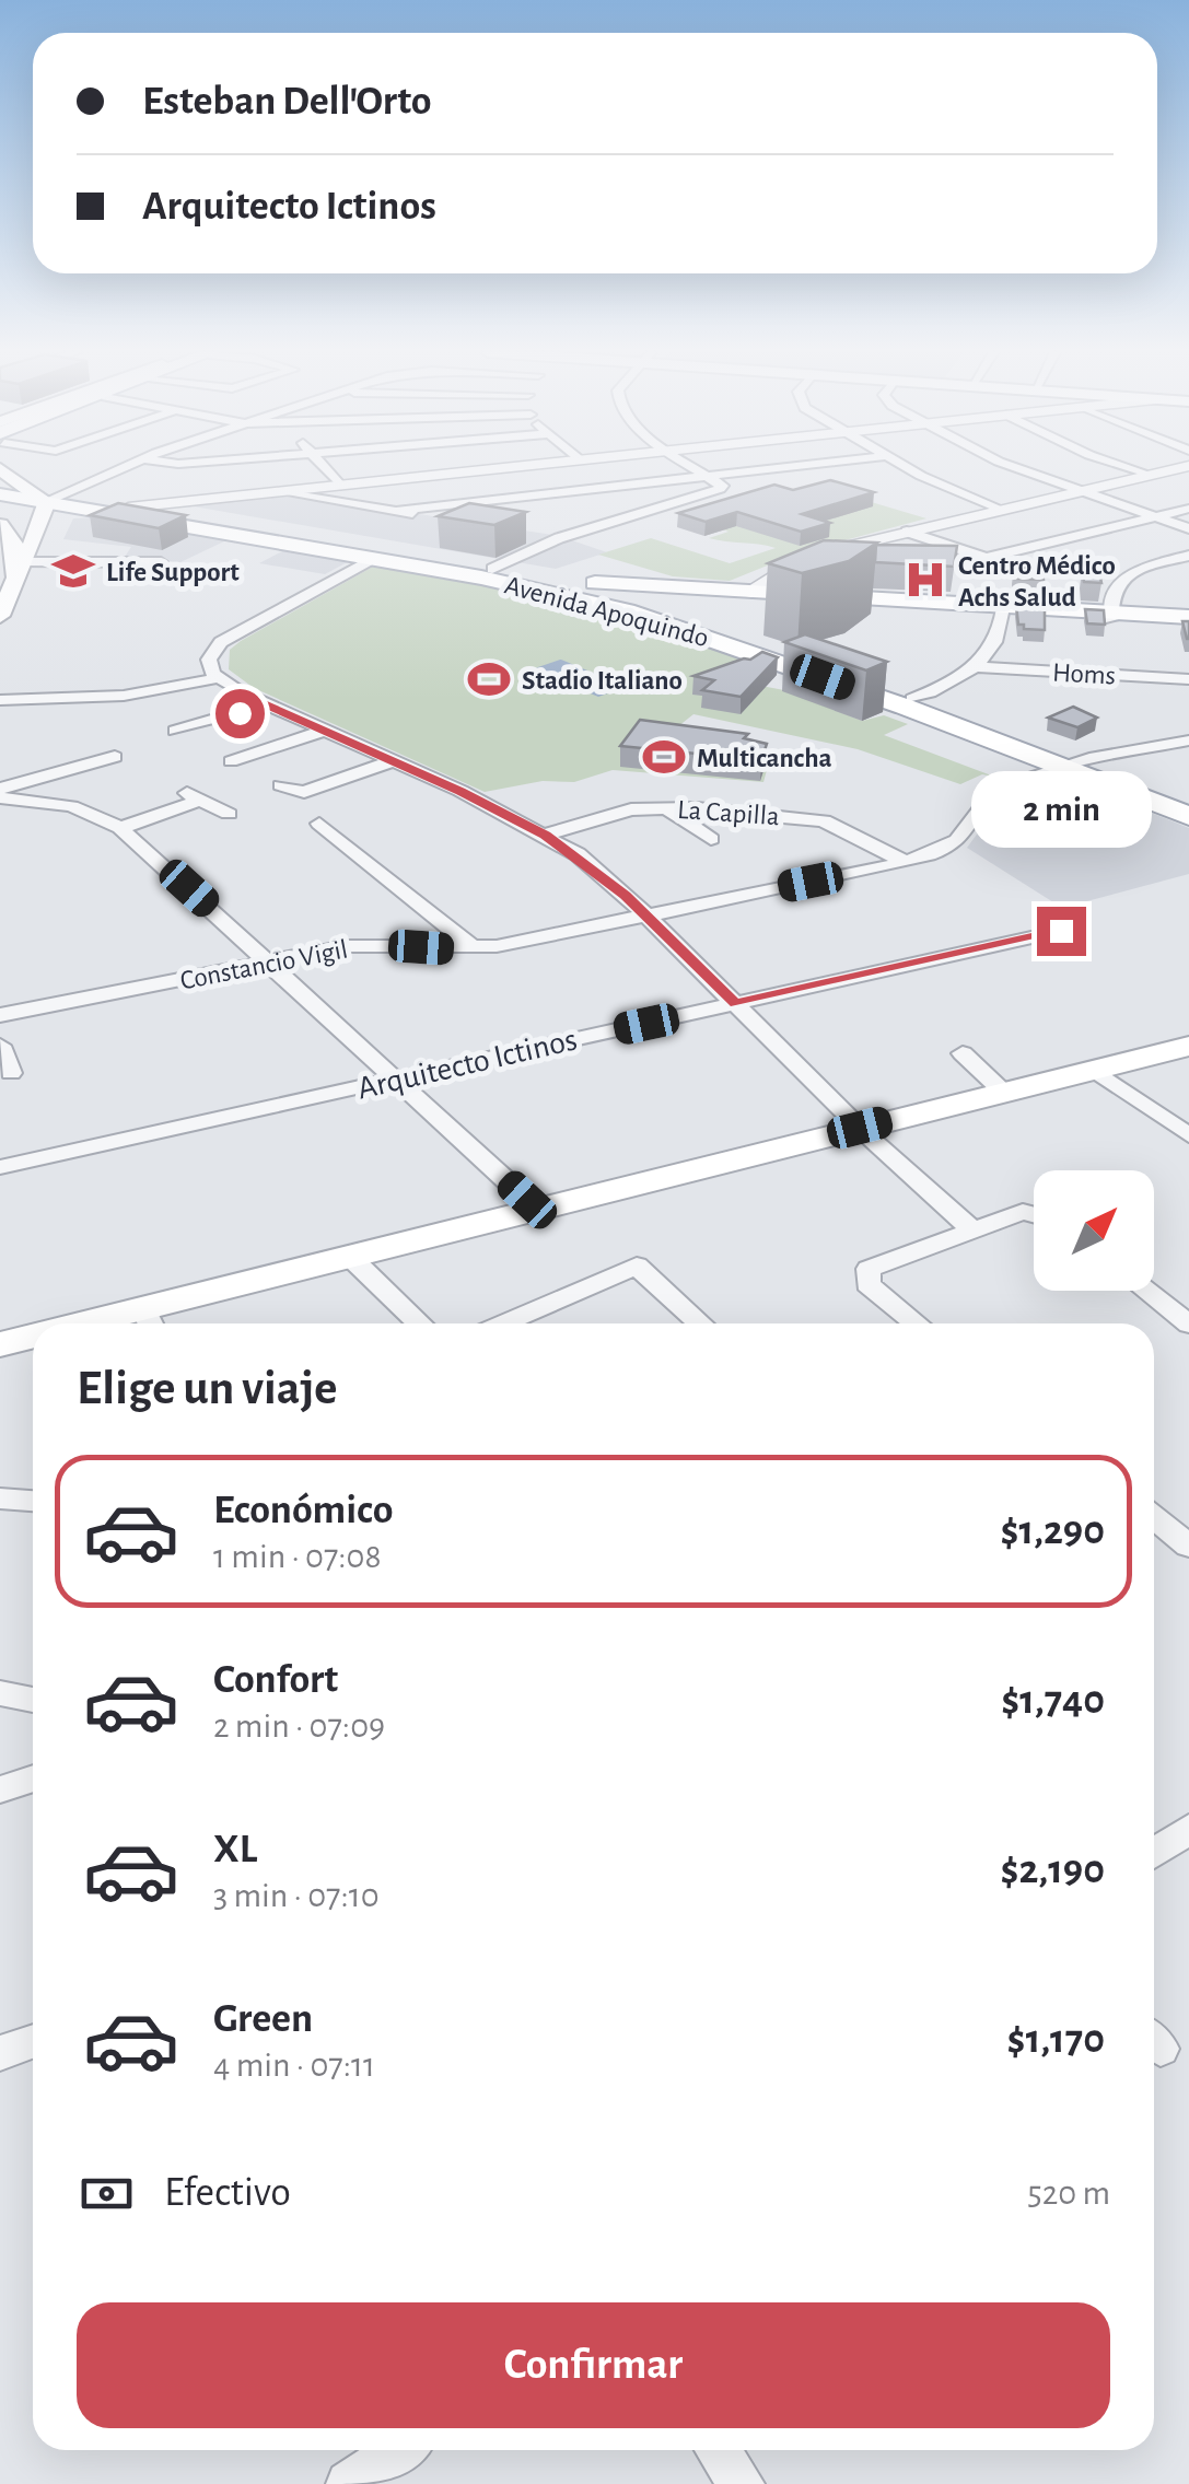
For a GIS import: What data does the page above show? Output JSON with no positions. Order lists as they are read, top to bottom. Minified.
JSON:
{"streets":{"main road":["Avenida Apoquindo"],"street":["Homs","La Capilla","Constancio Vigil","Arquitecto Ictinos"]},"crossings":[["Avenida Apoquindo","Constancio Vigil"],["La Capilla","Constancio Vigil"]],"places":{"school or university":["Life Support"],"hospital":["Centro Médico Achs Salud"],"sports":["Stadio Italiano","Multicancha"]},"north":"top right","page":{"banner":["Esteban Dell'Orto","Arquitecto Ictinos"],"bubble":"2 min","heading":"Elige un viaje","list":[{"name":"Económico","note":"1 min · 07:08","value":"$1,290"},{"name":"Confort","note":"2 min · 07:09","value":"$1,740"},{"name":"XL","note":"3 min · 07:10","value":"$2,190"},{"name":"Green","note":"4 min · 07:11","value":"$1,170"}],"pay":["Efectivo","520 m"],"buttons":"Confirmar"}}
